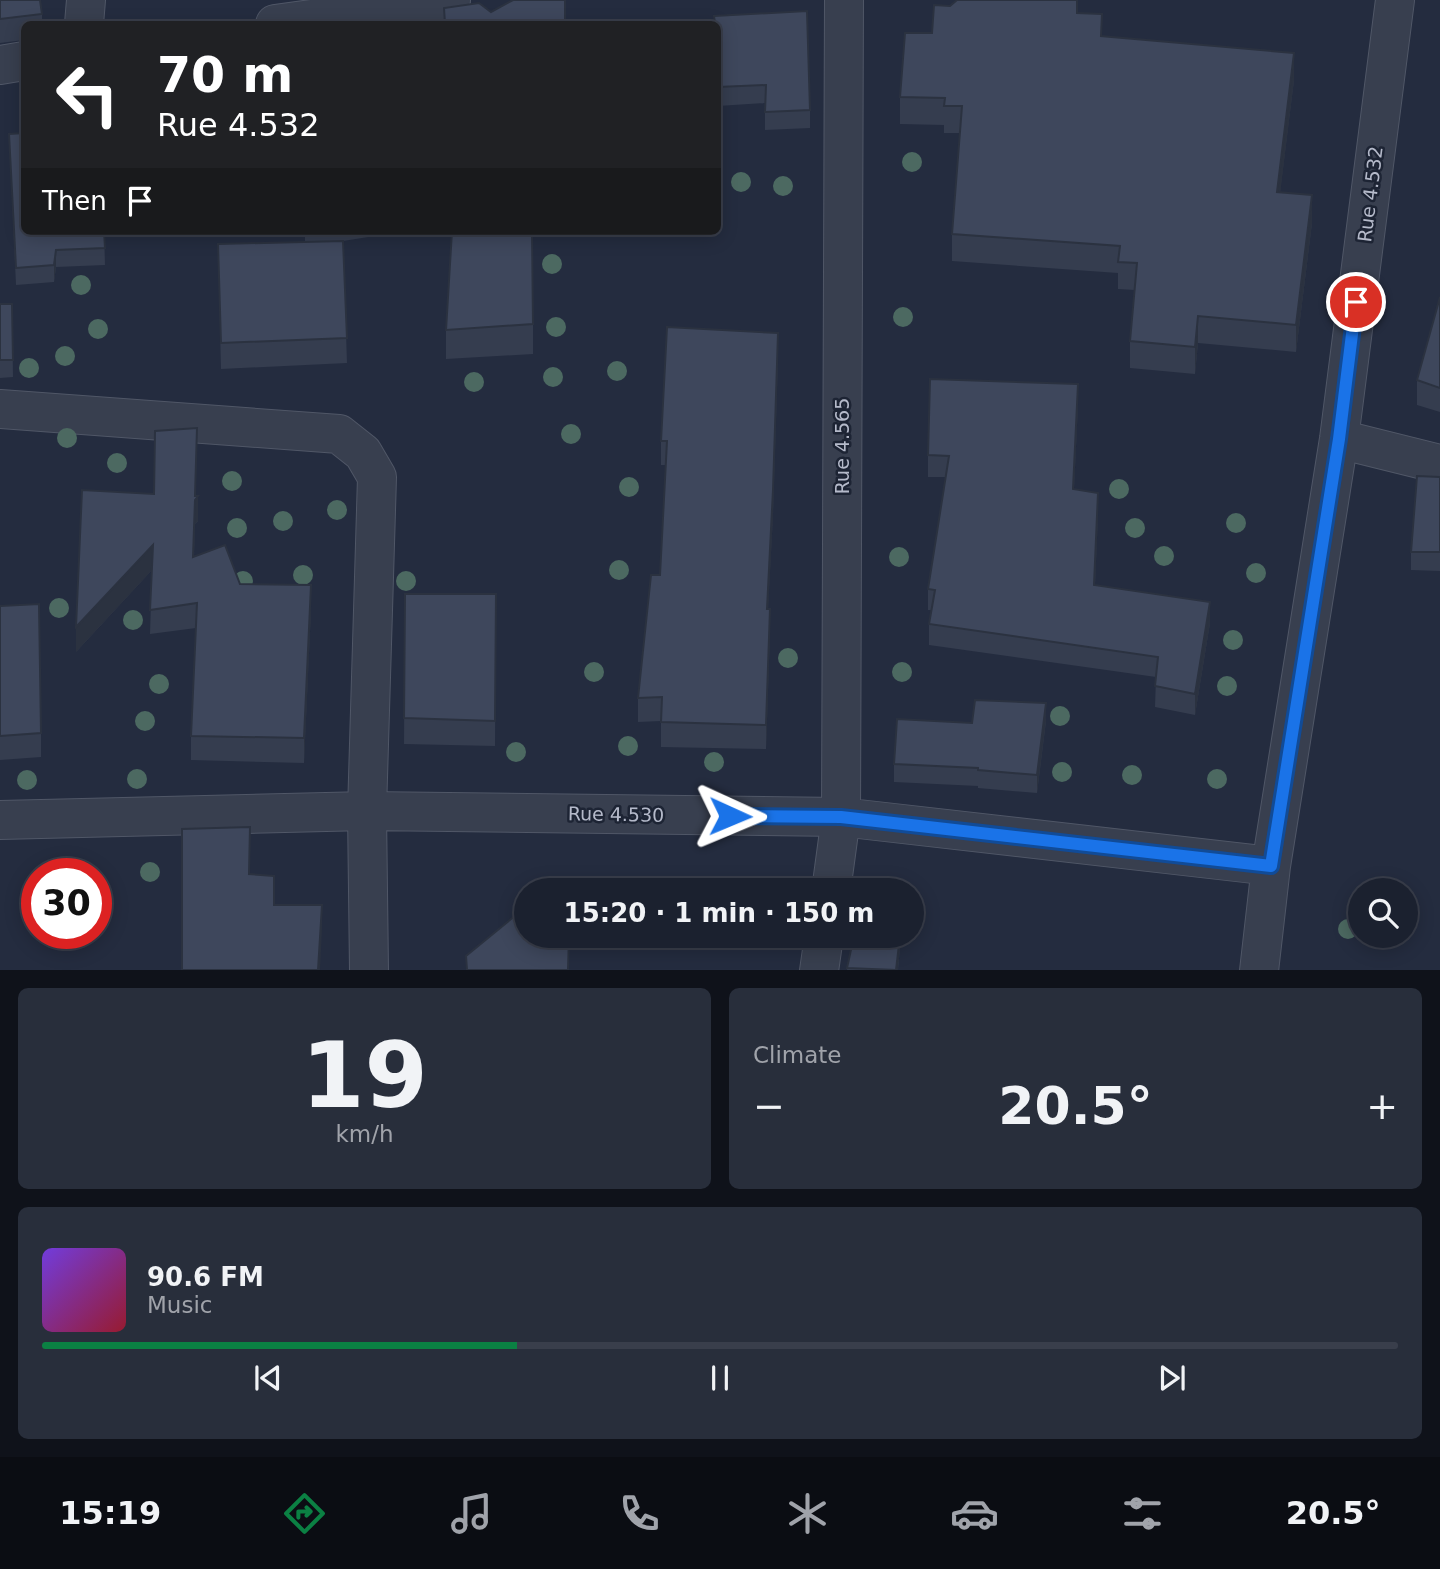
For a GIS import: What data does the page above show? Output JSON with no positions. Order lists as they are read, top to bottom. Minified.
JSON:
{"streets":{"street":["Rue 4.532","Rue 4.565","Rue 4.530"]},"crossings":[["Rue 4.532","Rue 4.530"],["Rue 4.565","Rue 4.530"]],"page":{"turn":["70 m","Rue 4.532"],"then":"Then","limit":"30","trip":"15:20 · 1 min · 150 m","tile":[["19","km/h"],"Climate"],"heat":["−","20.5°","+"],"song":["90.6 FM","Music"],"tabs":["15:19","20.5°"]}}
